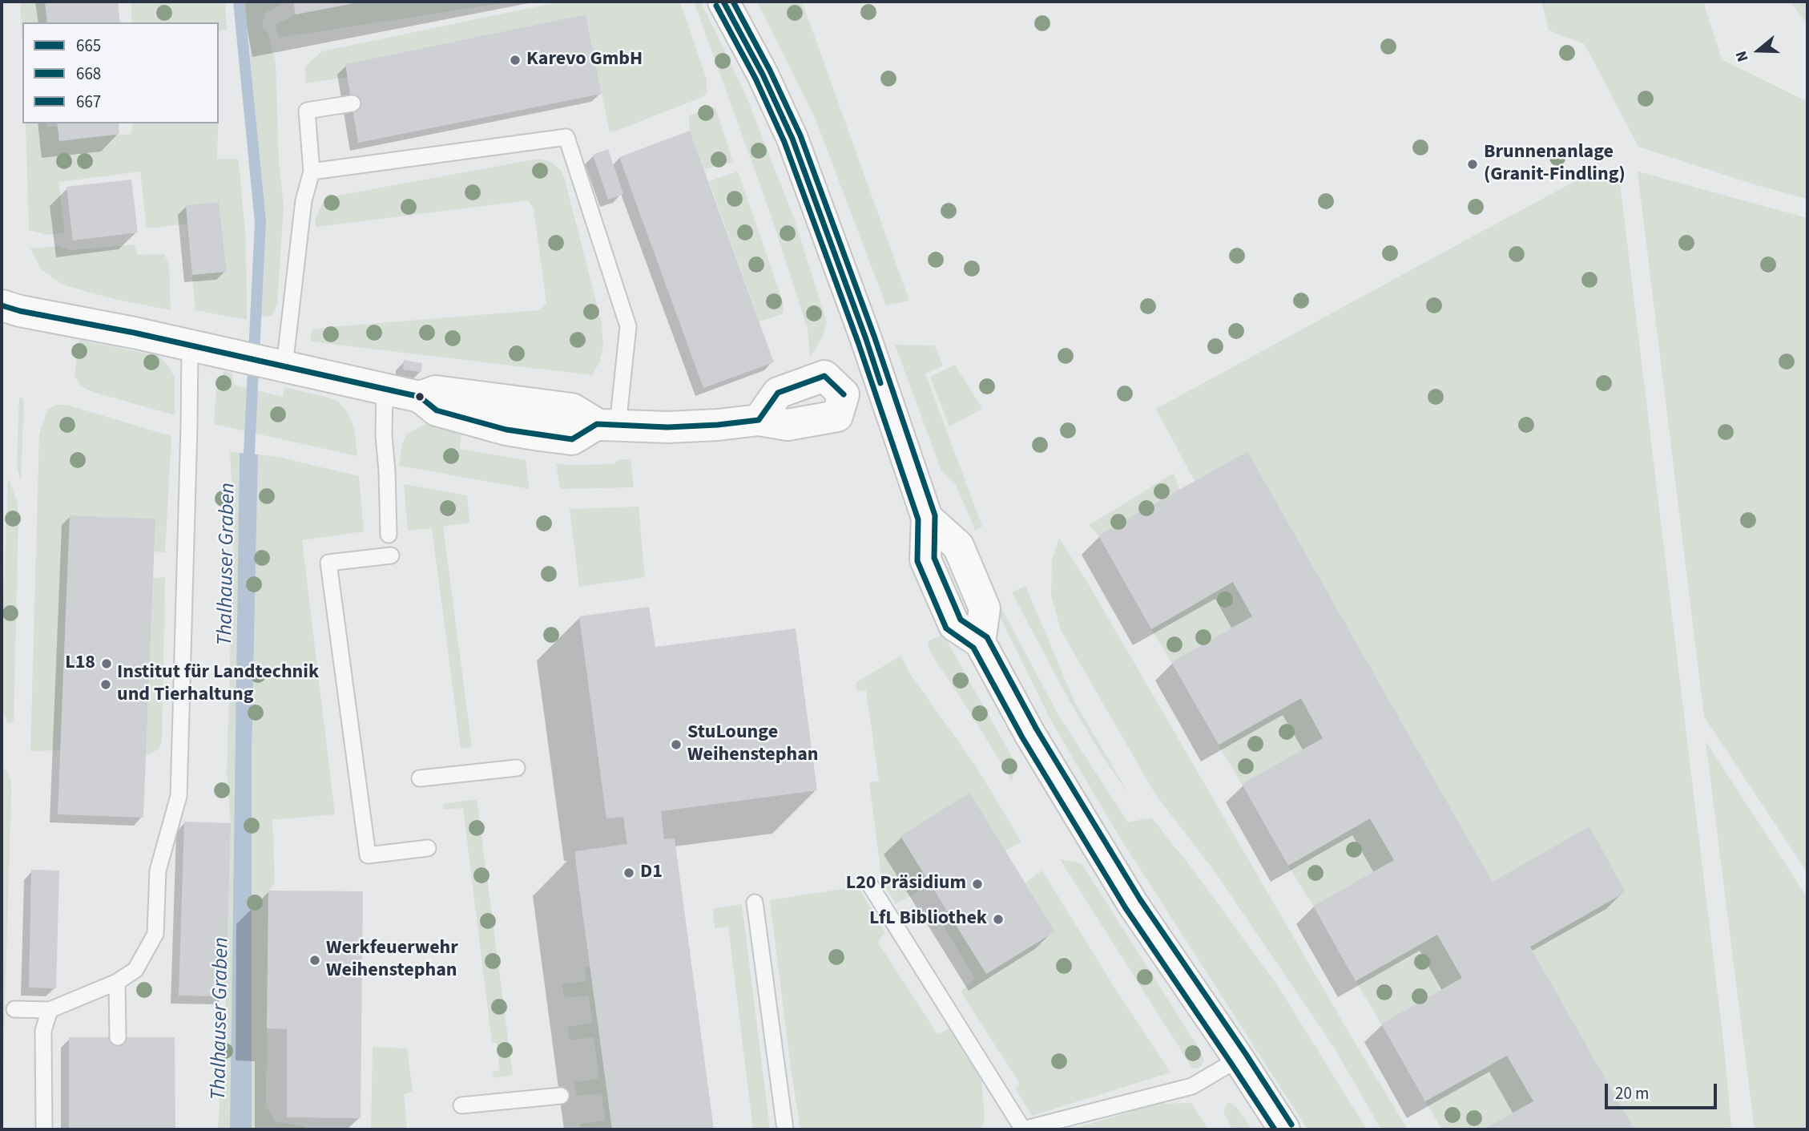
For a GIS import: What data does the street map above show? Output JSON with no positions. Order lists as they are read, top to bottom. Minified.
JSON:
{"water":["Thalhauser Graben"],"places":["Karevo GmbH","Brunnenanlage (Granit-Findling)","L18","Institut für Landtechnik und Tierhaltung","StuLounge Weihenstephan","D1","L20 Präsidium","LfL Bibliothek","Werkfeuerwehr Weihenstephan"],"lines":["transit line 665","transit line 667","transit line 668"],"legend":["665","668","667"],"scale_bar":"20 m","north":"left"}
